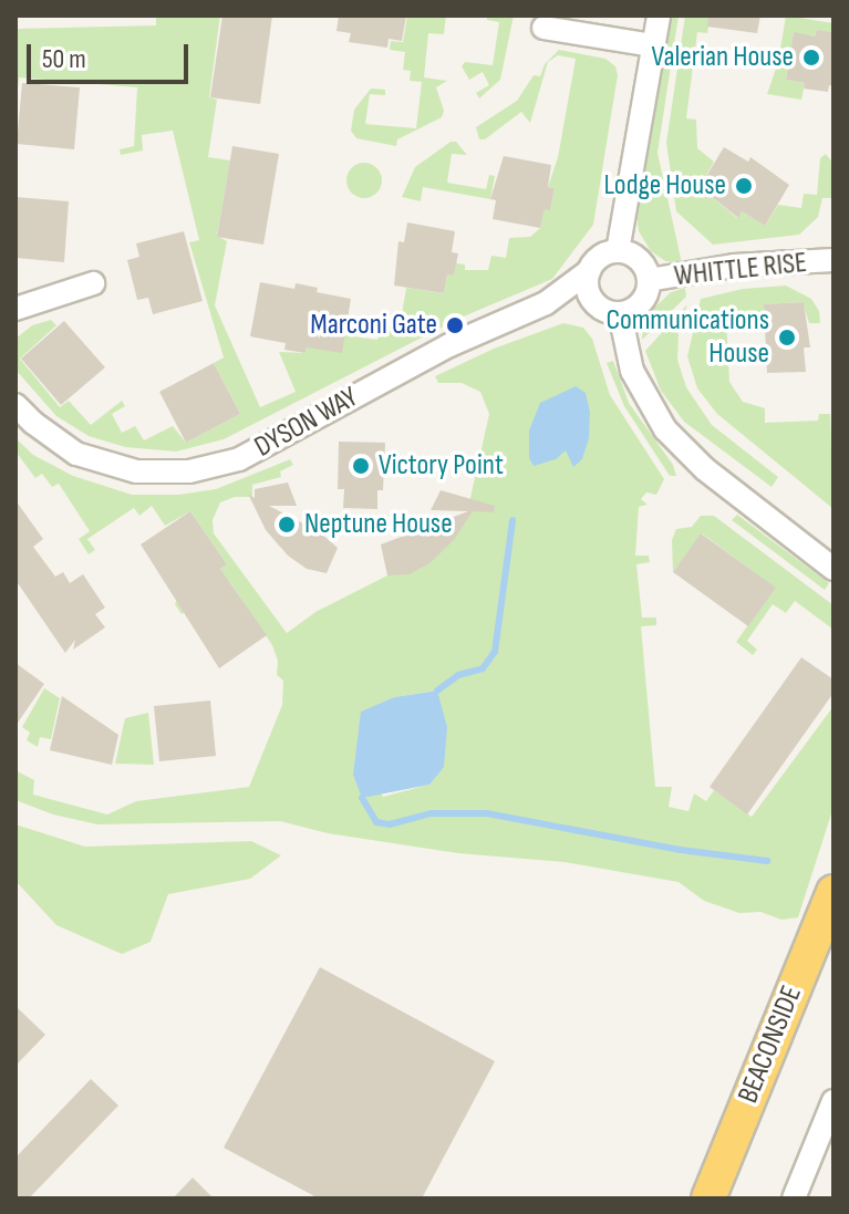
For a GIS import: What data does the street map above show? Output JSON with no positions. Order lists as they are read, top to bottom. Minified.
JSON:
{"streets":{"highway":["BEACONSIDE"],"street":["WHITTLE RISE","DYSON WAY"]},"crossings":[["WHITTLE RISE","DYSON WAY"]],"places":["Valerian House","Lodge House","Marconi Gate","Communications House","Victory Point","Neptune House"],"scale_bar":"50 m"}
